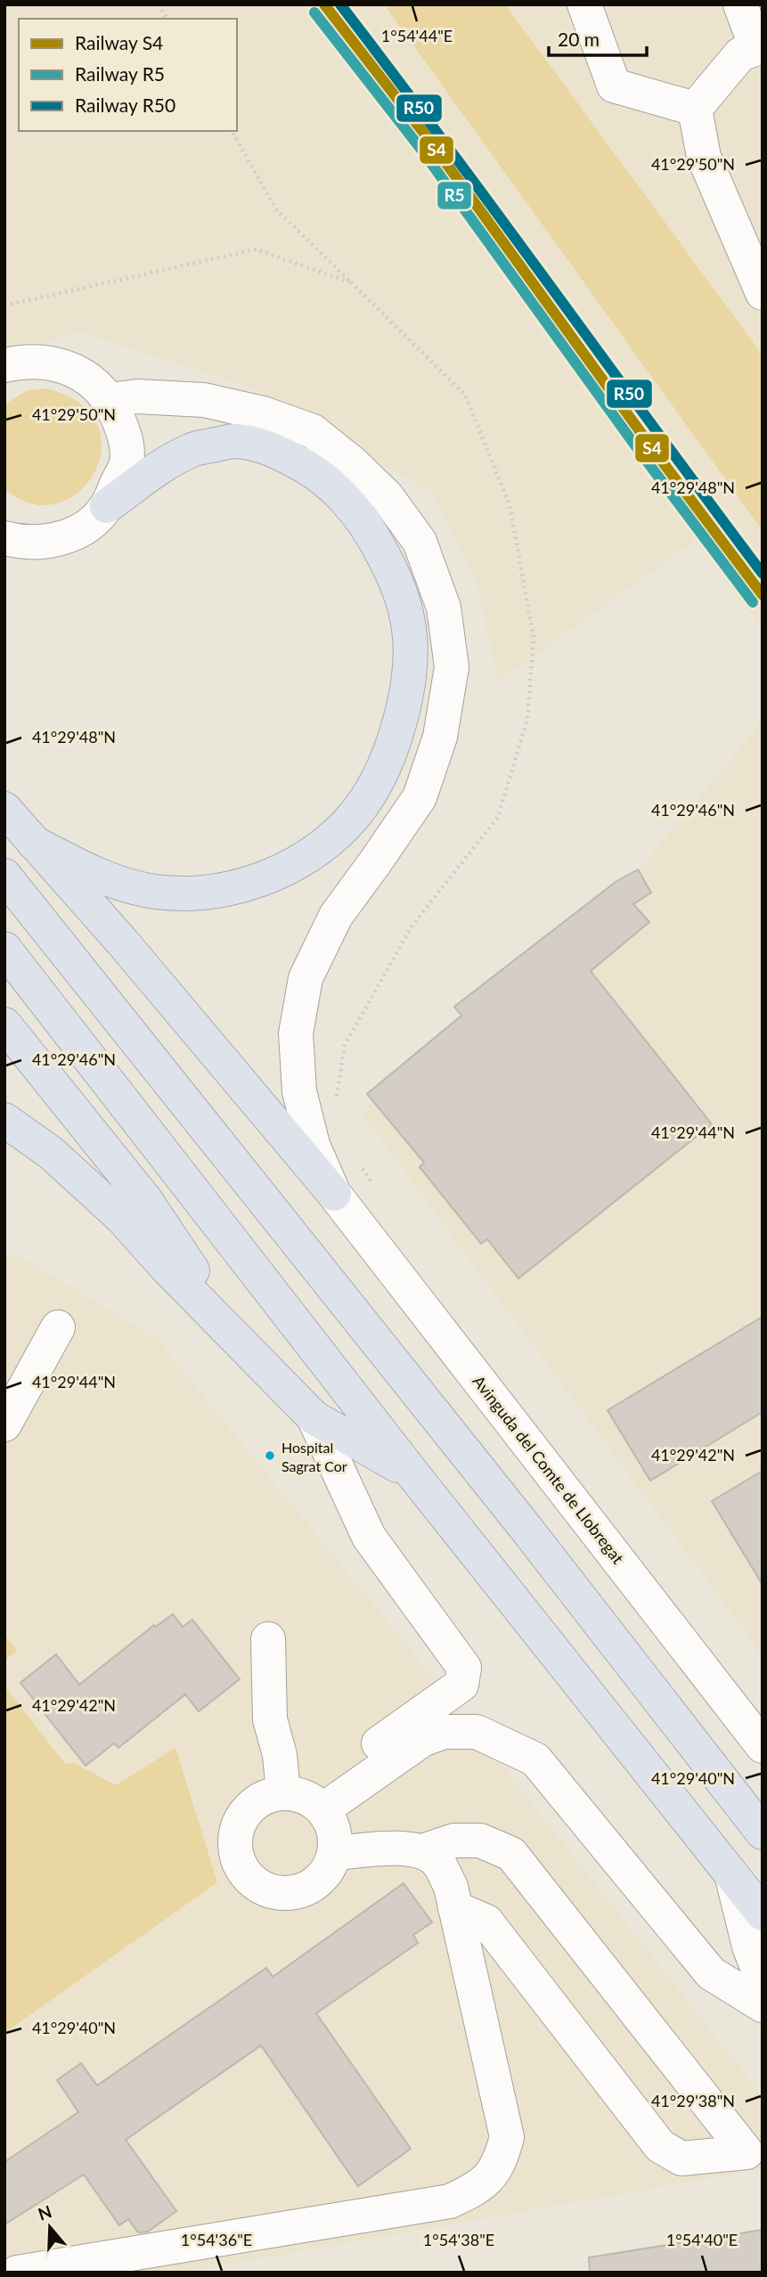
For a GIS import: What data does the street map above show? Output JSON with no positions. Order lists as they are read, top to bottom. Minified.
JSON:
{"streets":{"street":["Avinguda del Comte de Llobregat"]},"places":["Hospital Sagrat Cor"],"lines":["rail line S4","rail line R50","rail line R5"],"legend":["Railway S4","Railway R5","Railway R50"],"scale_bar":"20 m","north":"top","coordinates":["1°54'44\"E","41°29'50\"N","41°29'48\"N","41°29'46\"N","41°29'44\"N","41°29'42\"N","41°29'40\"N","41°29'38\"N","1°54'36\"E","1°54'38\"E","1°54'40\"E"]}
